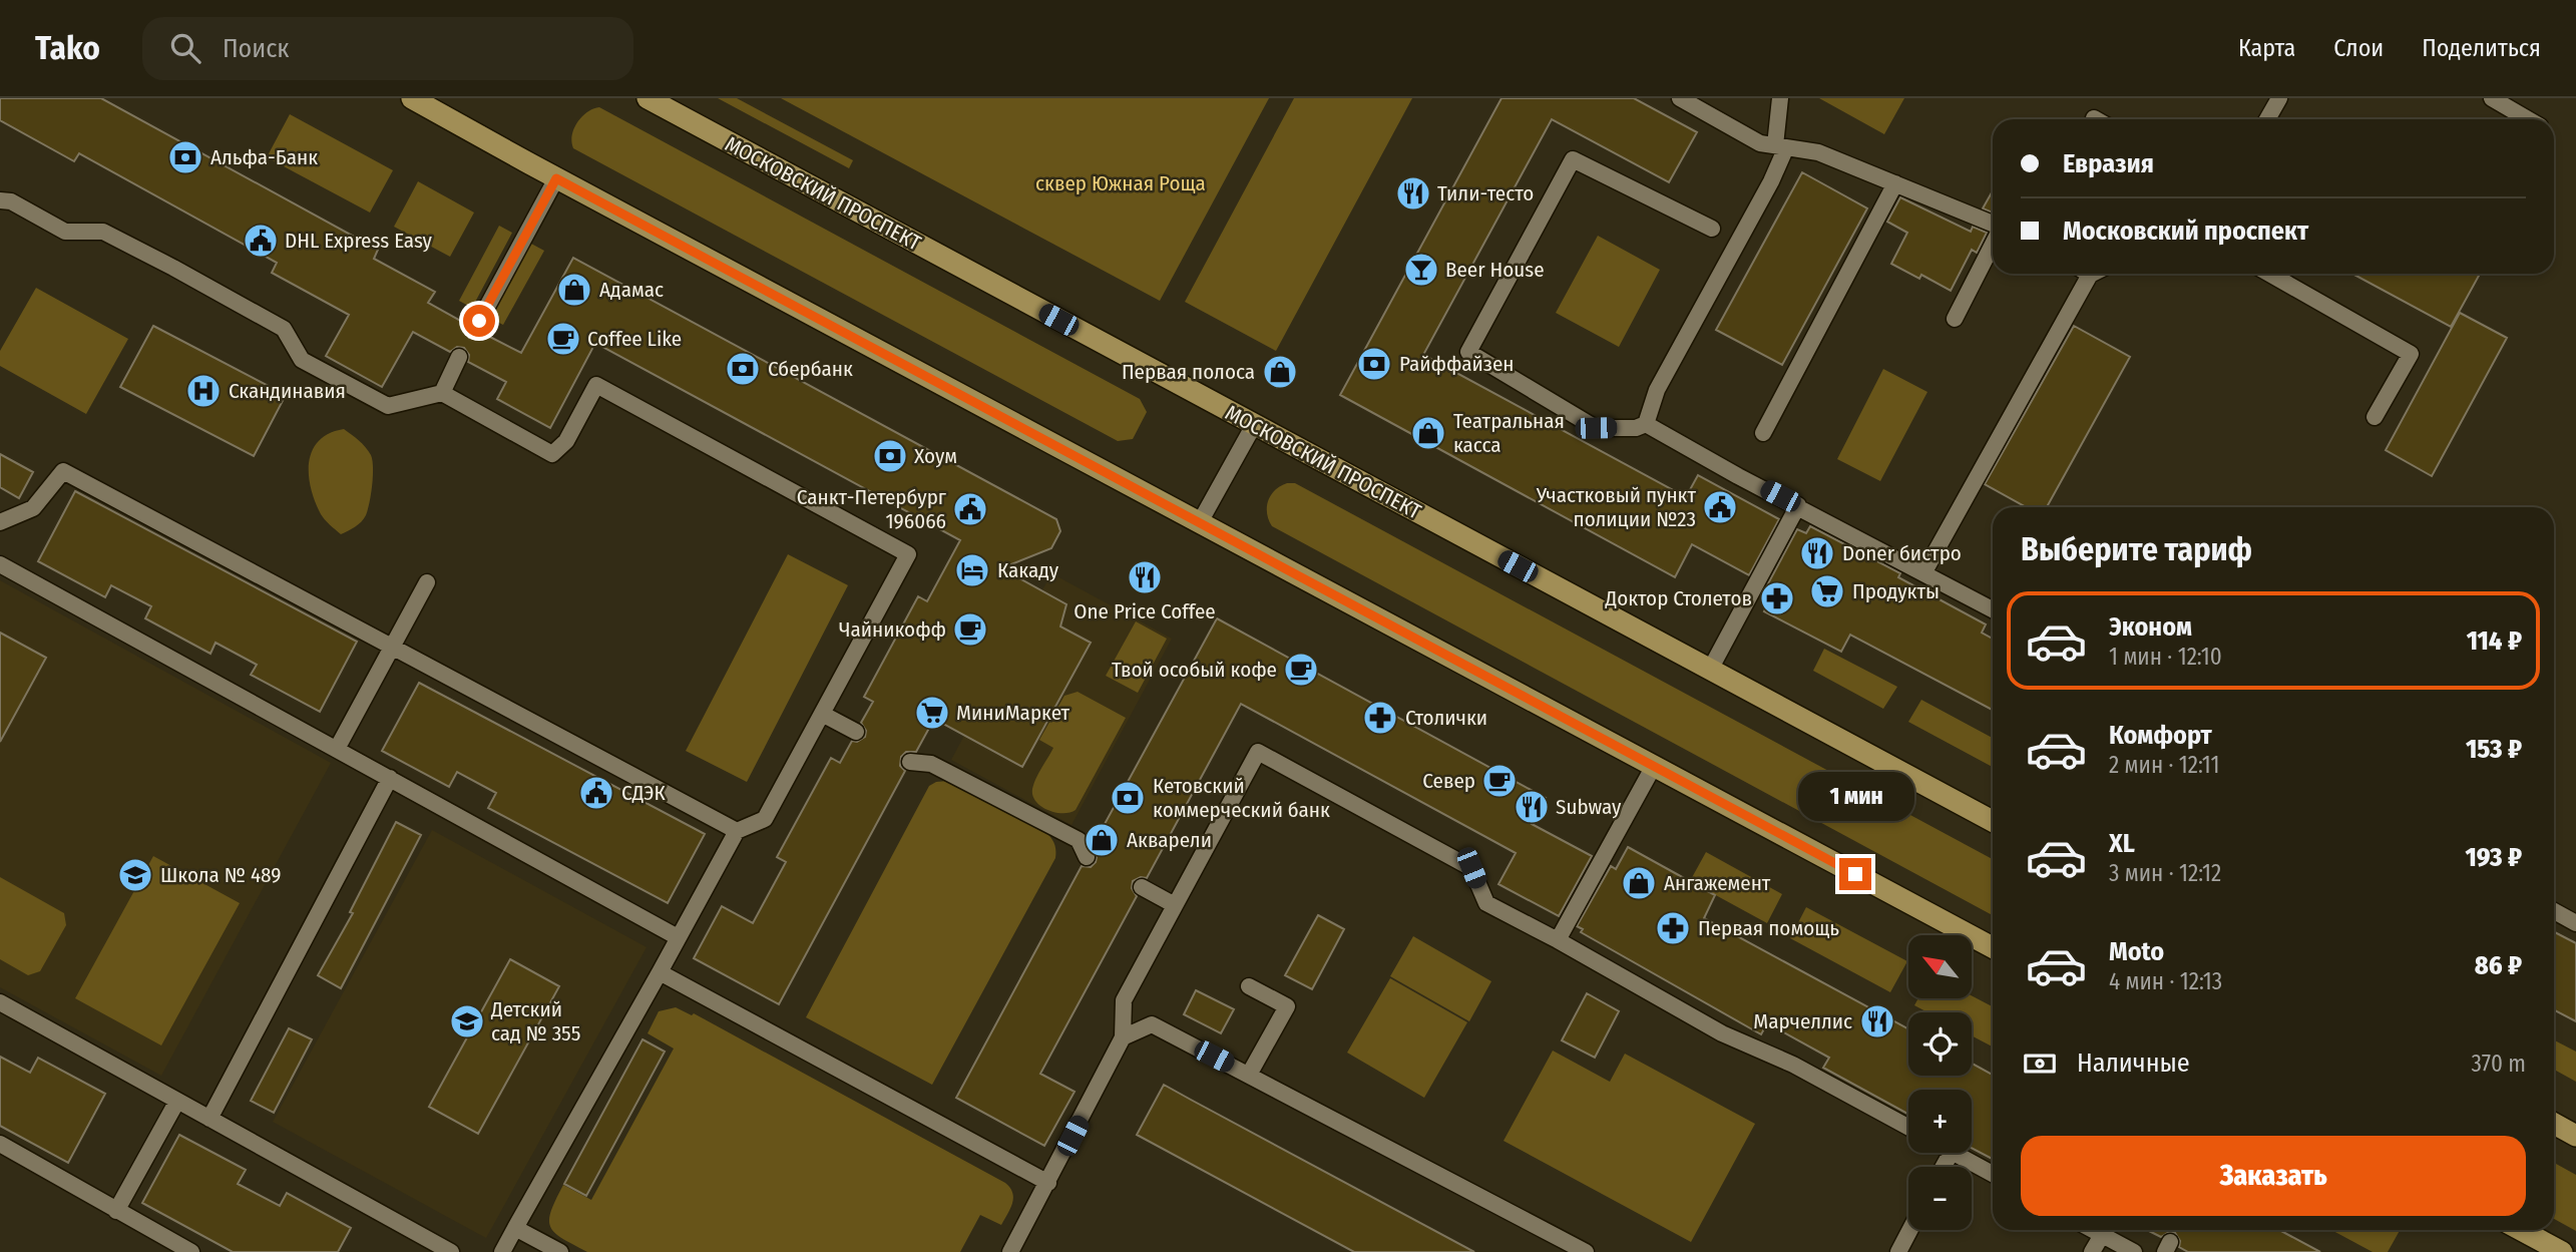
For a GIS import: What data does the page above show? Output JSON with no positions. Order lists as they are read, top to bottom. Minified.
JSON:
{"streets":{"main road":["МОСКОВСКИЙ ПРОСПЕКТ"]},"parks":["сквер Южная Роща"],"places":{"bank":["Альфа-Банк","Райффайзен","Сбербанк","Хоум","Кетовский коммерческий банк"],"restaurant":["Тили-тесто","Doner бистро","One Price Coffee","Subway","Марчеллис"],"public building":["DHL Express Easy","Участковый пункт полиции №23","Санкт-Петербург 196066","СДЭК"],"bar":["Beer House"],"shop":["Адамас","Первая полоса","Театральная касса","Акварели","Ангажемент"],"cafe":["Coffee Like","Чайникофф","Твой особый кофе","Север"],"hospital":["Скандинавия"],"hotel":["Какаду"],"supermarket":["Продукты","МиниМаркет"],"pharmacy":["Доктор Столетов","Столички","Первая помощь"],"school or university":["Школа № 489","Детский сад № 355"]},"north":"top left","page":{"header":"Tako","search":"Поиск","nav":["Карта","Слои","Поделиться"],"banner":["Евразия","Московский проспект"],"heading":"Выберите тариф","list":[{"name":"Эконом","note":"1 мин · 12:10","value":"114 ₽"},{"name":"Комфорт","note":"2 мин · 12:11","value":"153 ₽"},{"name":"XL","note":"3 мин · 12:12","value":"193 ₽"},{"name":"Moto","note":"4 мин · 12:13","value":"86 ₽"}],"bubble":"1 мин","map_buttons":["+","−"],"pay":["Наличные","370 m"],"buttons":"Заказать"}}
